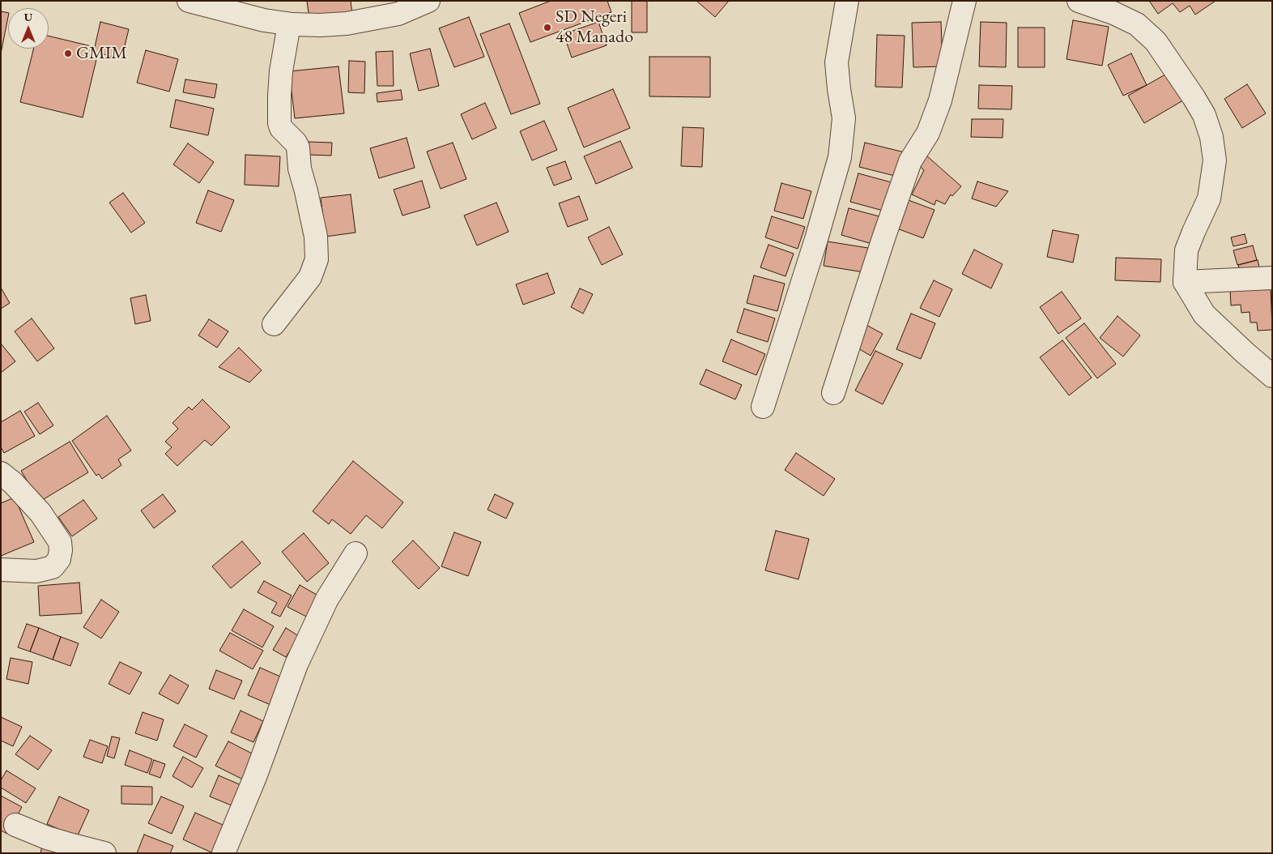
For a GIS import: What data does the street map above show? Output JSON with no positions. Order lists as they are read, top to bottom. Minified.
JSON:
{"places":["SD Negeri 48 Manado","GMIM"],"north":"top"}
